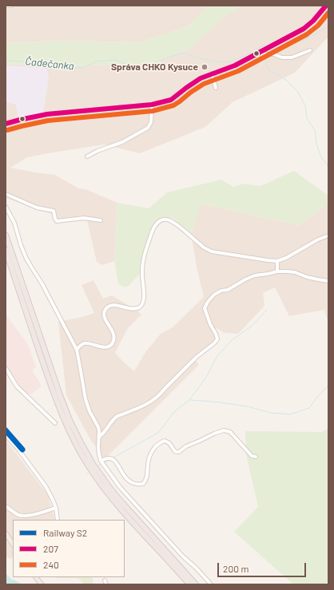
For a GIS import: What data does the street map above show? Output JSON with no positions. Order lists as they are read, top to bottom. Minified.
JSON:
{"water":["Čadečanka"],"places":["Správa CHKO Kysuce"],"lines":["transit line 207","transit line 240","rail line S2"],"legend":["Railway S2","207","240"],"scale_bar":"200 m"}
